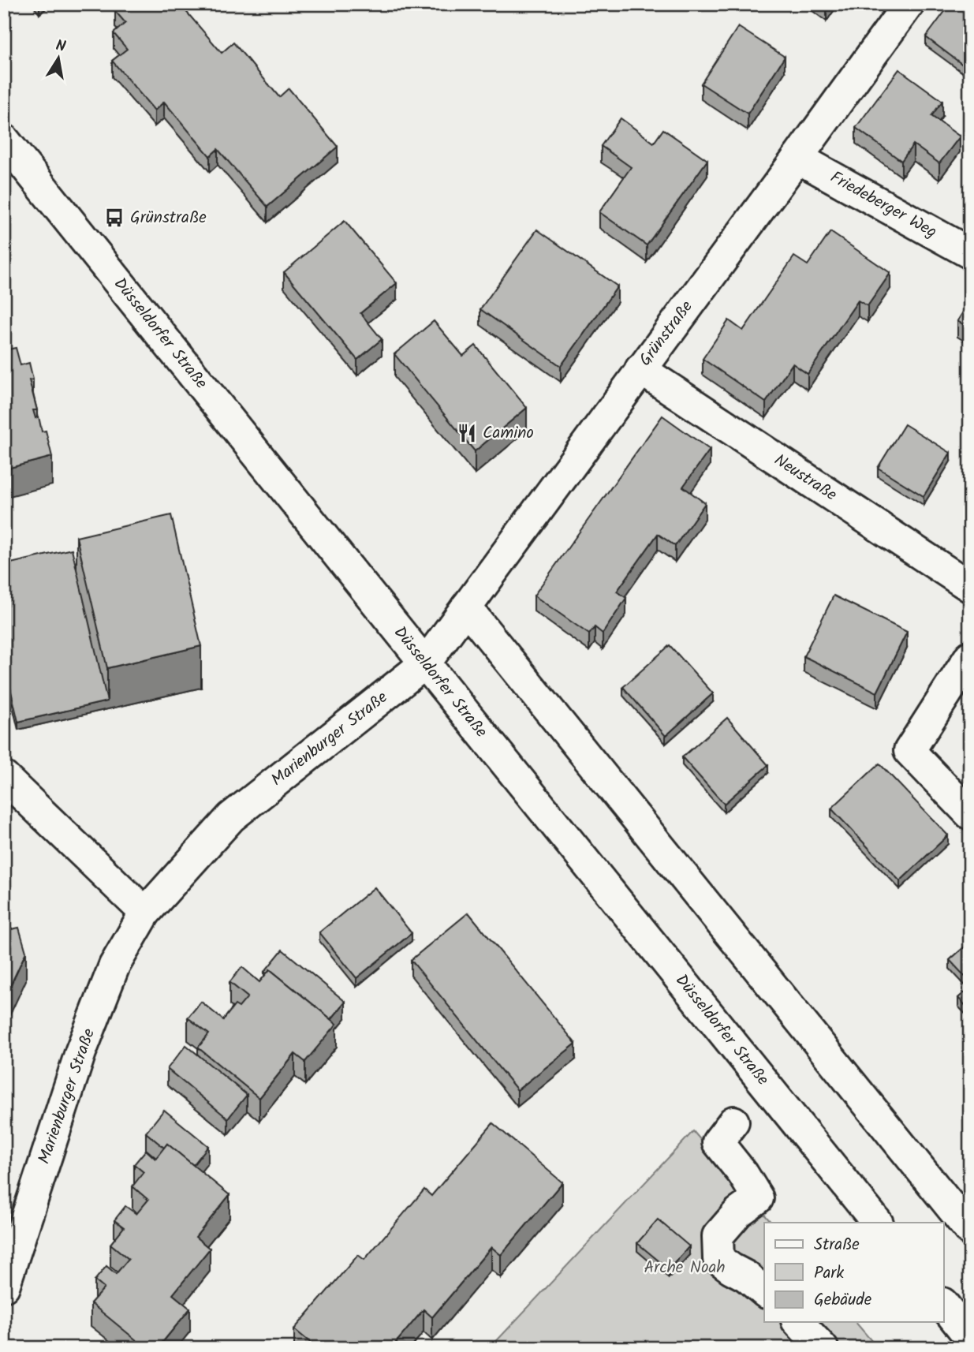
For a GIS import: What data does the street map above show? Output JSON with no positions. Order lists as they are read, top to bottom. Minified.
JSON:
{"streets":{"street":["Friedeberger Weg","Düsseldorfer Straße","Grünstraße","Neustraße","Marienburger Straße"]},"crossings":[["Friedeberger Weg","Grünstraße"],["Düsseldorfer Straße","Grünstraße"],["Düsseldorfer Straße","Marienburger Straße"],["Grünstraße","Neustraße"],["Grünstraße","Marienburger Straße"]],"parks":["Arche Noah"],"places":{"bus stop":["Grünstraße"],"restaurant":["Camino"]},"legend":["Straße","Park","Gebäude"],"north":"top"}
